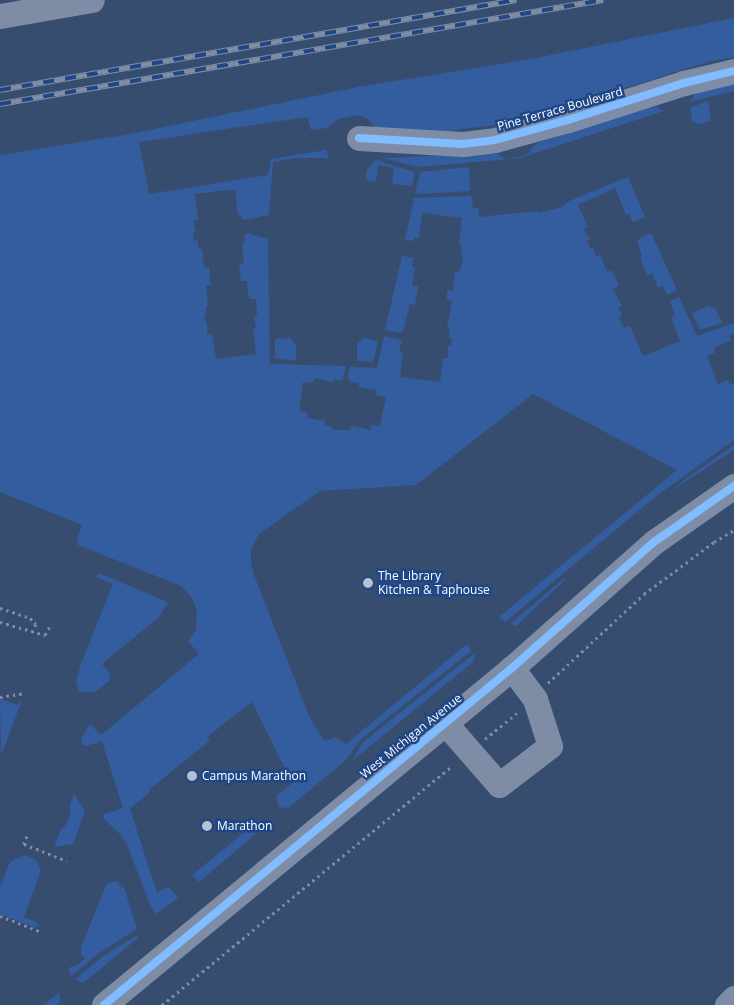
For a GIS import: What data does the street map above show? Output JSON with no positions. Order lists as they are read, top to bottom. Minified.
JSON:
{"streets":{"street":["Pine Terrace Boulevard","West Michigan Avenue"]},"places":["The Library Kitchen & Taphouse","Campus Marathon","Marathon"]}
